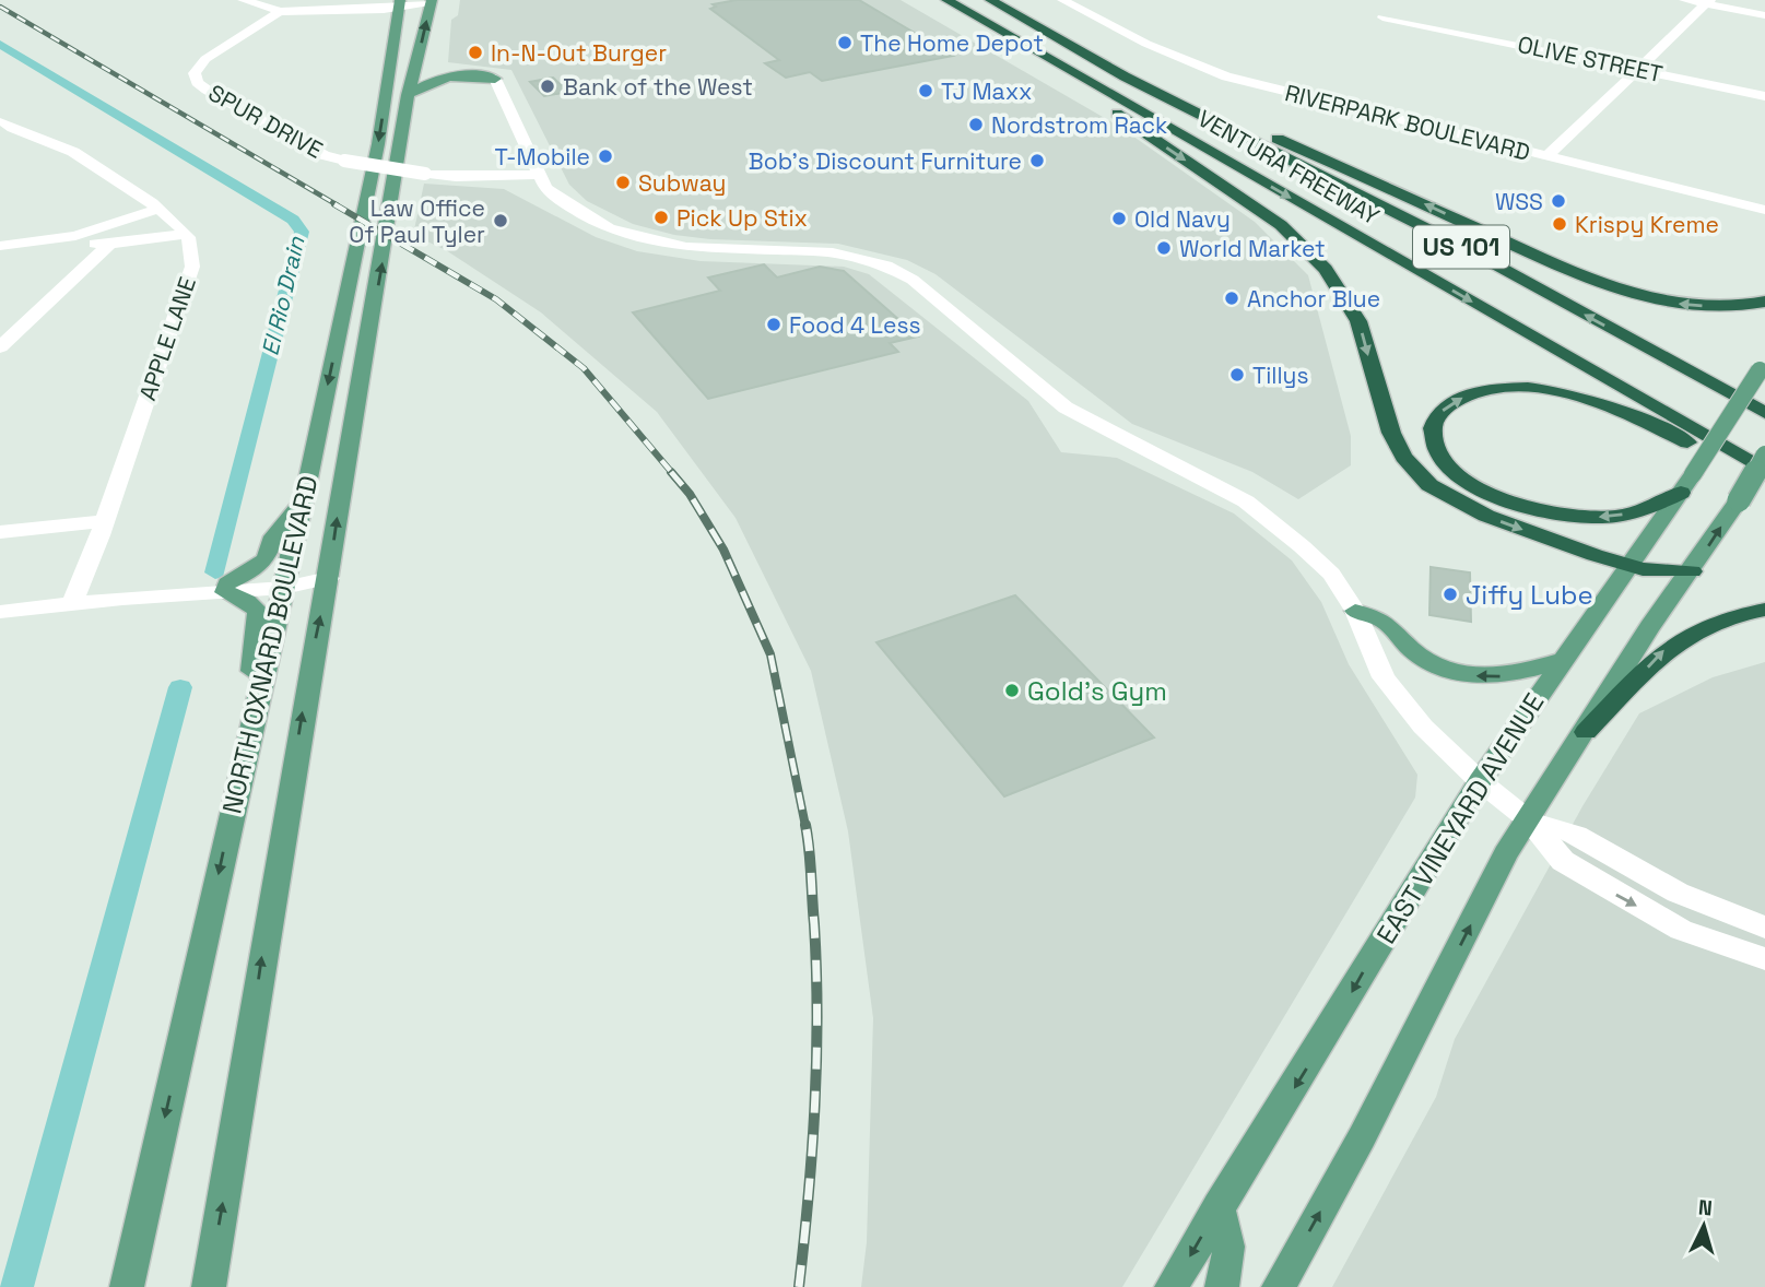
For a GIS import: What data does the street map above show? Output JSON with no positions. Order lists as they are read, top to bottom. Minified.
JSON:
{"streets":{"highway":["VENTURA FREEWAY","US 101"],"main road":["NORTH OXNARD BOULEVARD","EAST VINEYARD AVENUE"],"street":["OLIVE STREET","SPUR DRIVE","RIVERPARK BOULEVARD","APPLE LANE"]},"water":["El Rio Drain"],"places":["The Home Depot","In-N-Out Burger","Bank of the West","TJ Maxx","Nordstrom Rack","T-Mobile","Bob's Discount Furniture","Subway","WSS","Pick Up Stix","Old Navy","Law Office Of Paul Tyler","Krispy Kreme","World Market","Anchor Blue","Food 4 Less","Tillys","Jiffy Lube","Gold's Gym"],"north":"top"}
